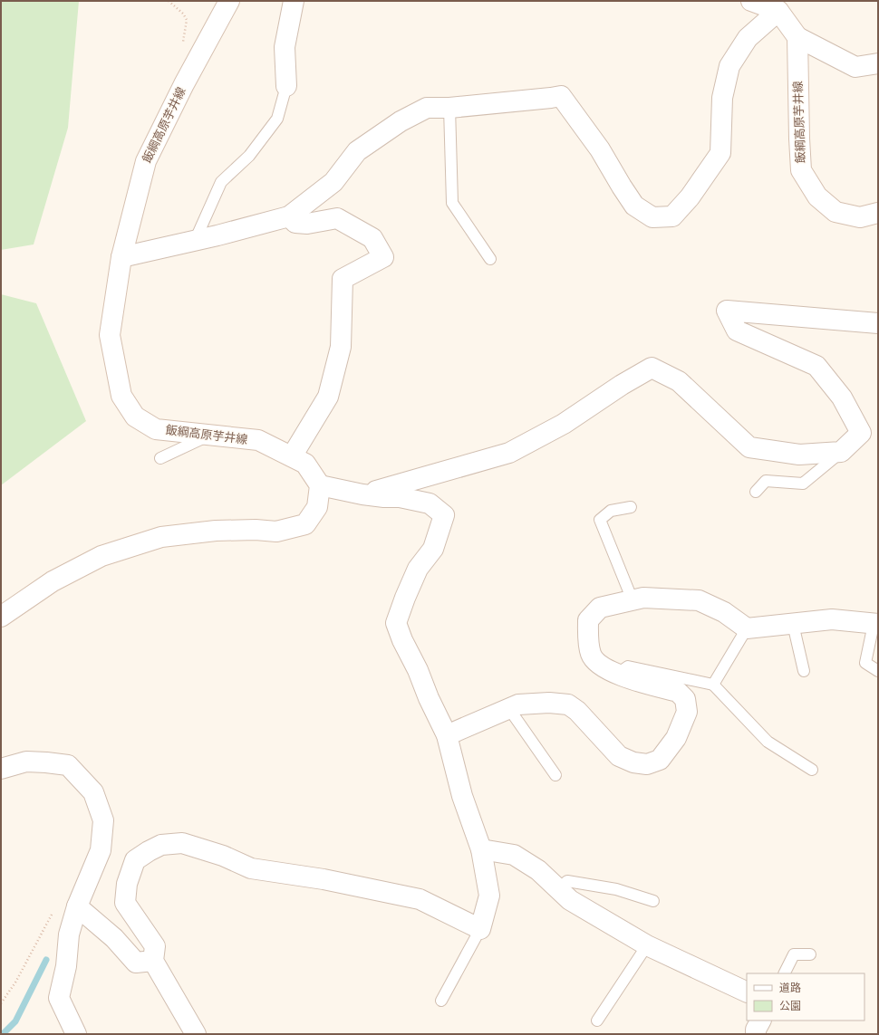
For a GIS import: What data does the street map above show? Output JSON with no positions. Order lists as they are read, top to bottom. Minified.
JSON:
{"streets":{"street":["飯綱高原芋井線"]},"legend":["道路","公園"]}
